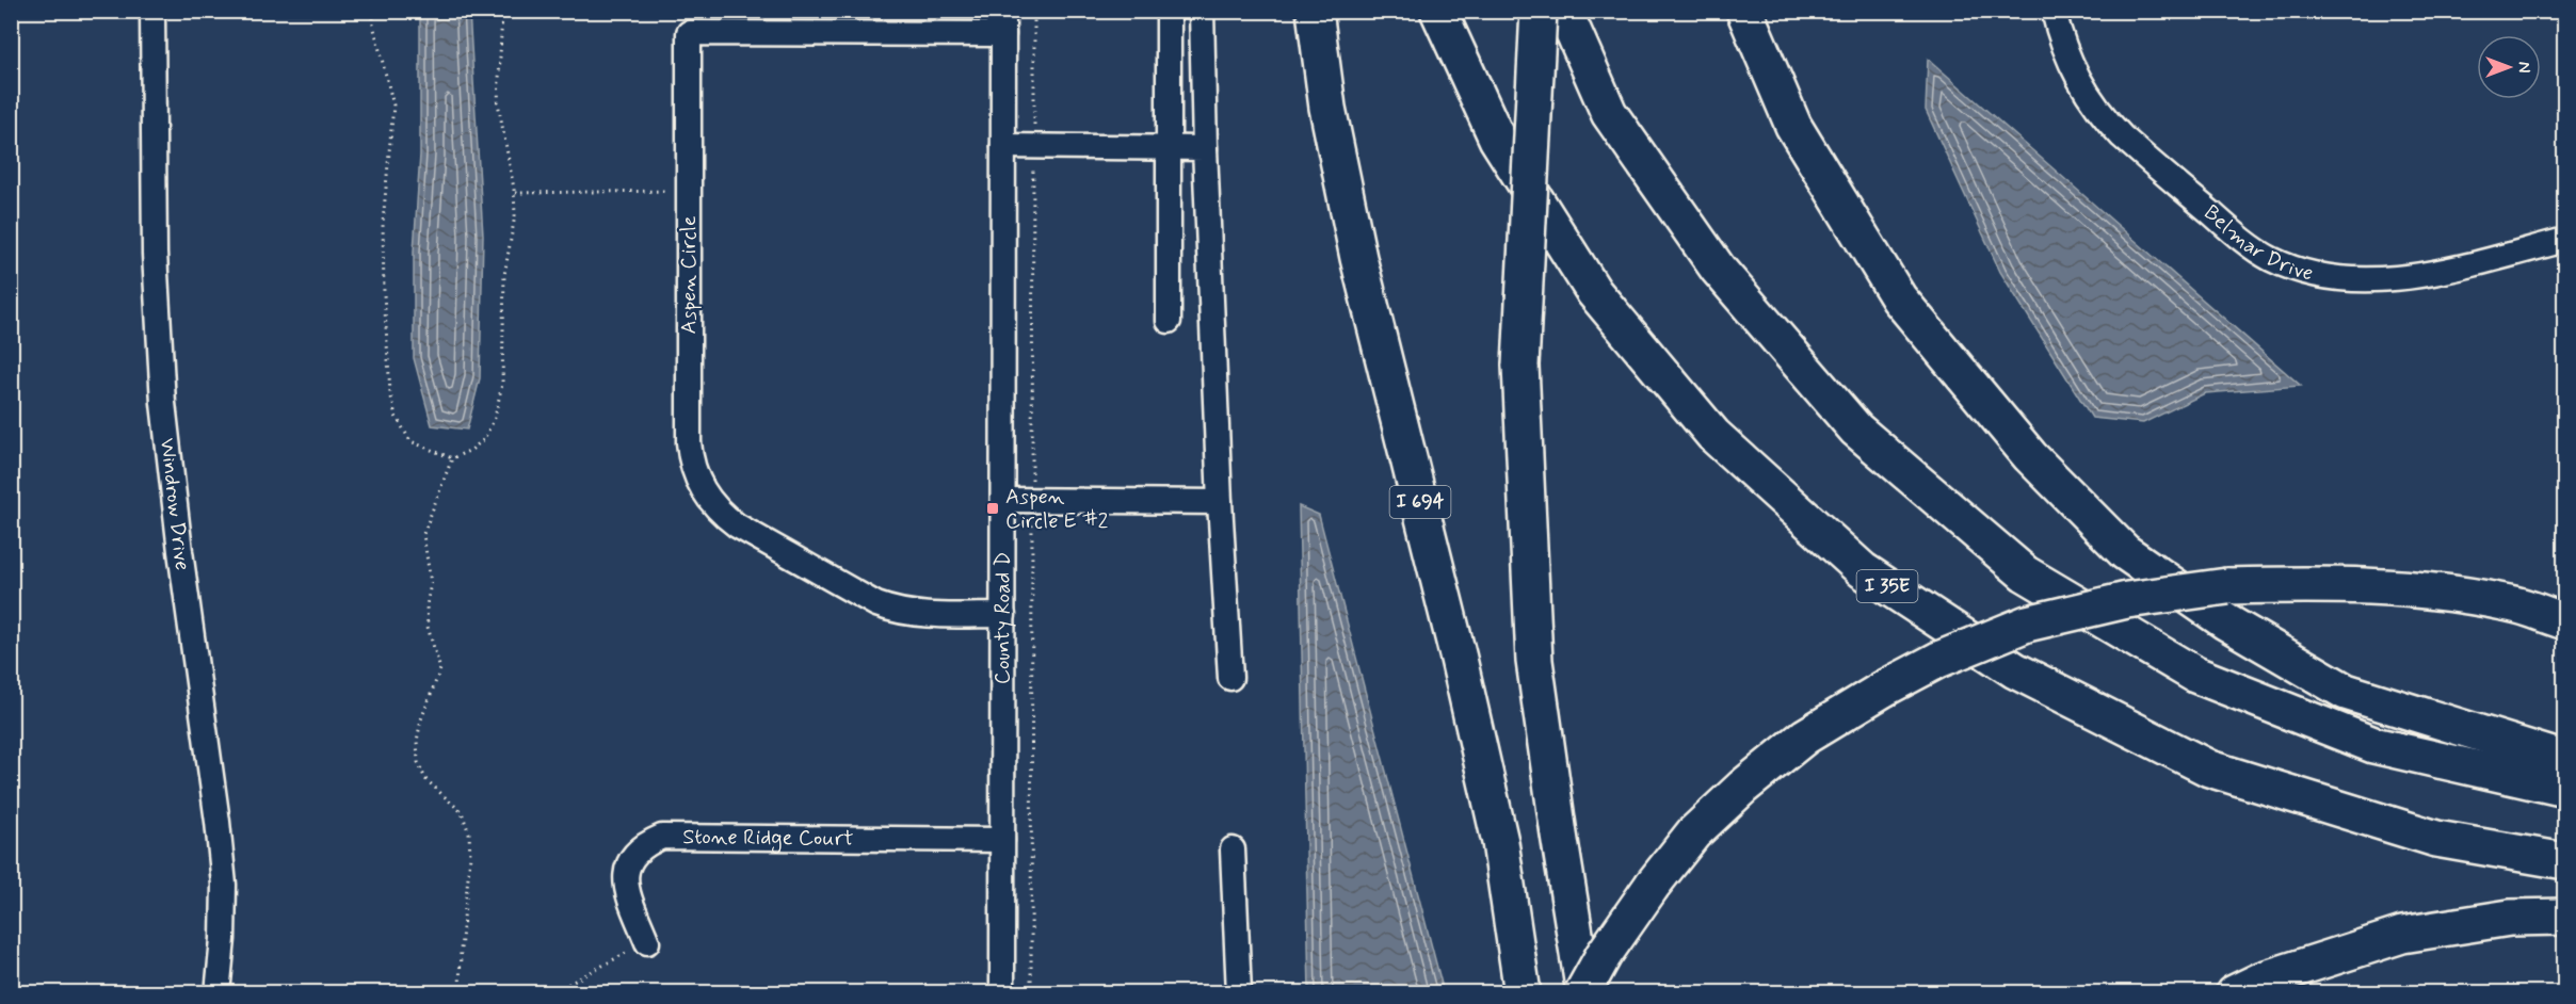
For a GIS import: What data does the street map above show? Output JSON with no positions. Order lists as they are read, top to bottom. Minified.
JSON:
{"streets":{"highway":["I 694","I 35E"],"street":["Belmar Drive","Aspen Circle","Windrow Drive","County Road D","Stone Ridge Court"]},"crossings":[["Aspen Circle","County Road D"],["County Road D","Stone Ridge Court"]],"places":{"transit":["Aspen Circle E #2"]},"north":"right"}
